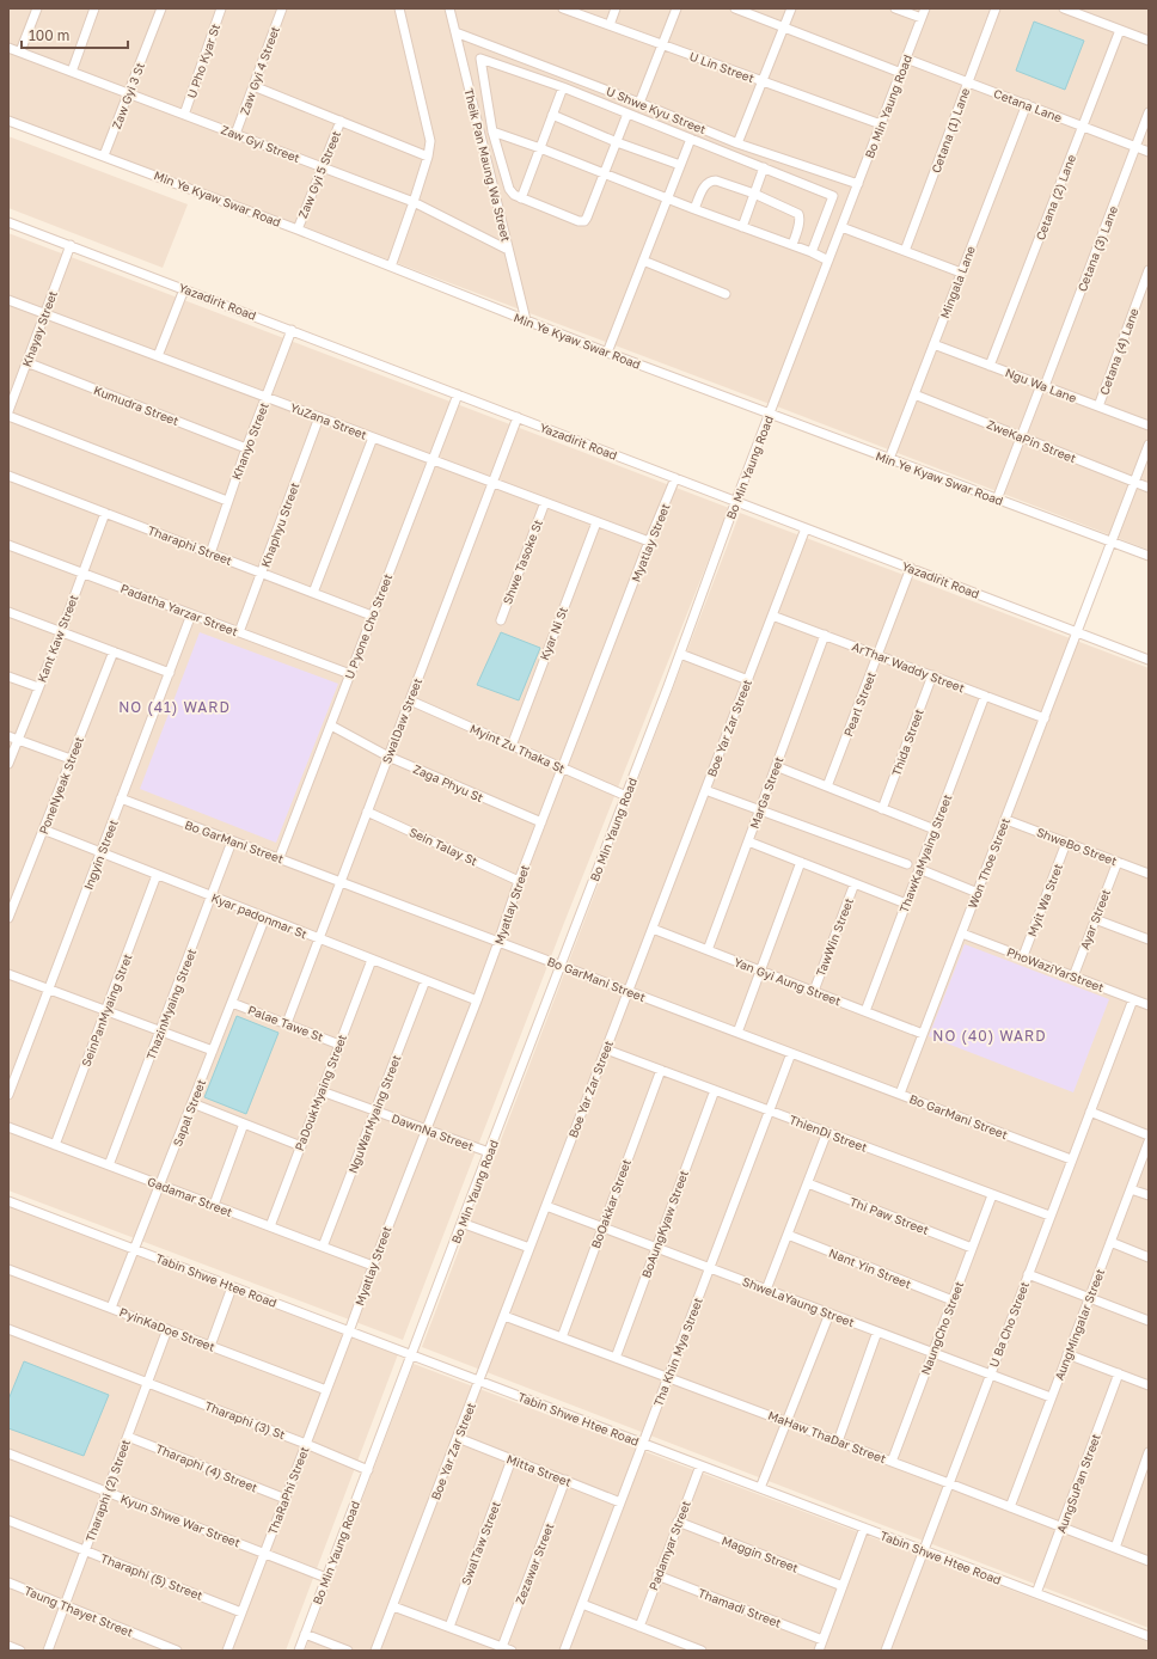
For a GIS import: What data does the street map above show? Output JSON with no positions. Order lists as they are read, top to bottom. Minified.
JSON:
{"streets":{"street":["U Pho Kyar St","U Lin Street","Zaw Gyi 4 Street","Zaw Gyi 3 St","Cetana Lane","Bo Min Yaung Road","U Shwe Kyu Street","Cetana (1) Lane","Zaw Gyi Street","Theik Pan Maung Wa Street","Zaw Gyi 5 Street","Cetana (2) Lane","Min Ye Kyaw Swar Road","Cetana (3) Lane","Mingala Lane","Yazadirit Road","Khayay Street","Cetana (4) Lane","Ngu Wa Lane","Kumudra Street","YuZana Street","Khanyo Street","ZweKaPin Street","Khaphyu Street","Myatlay Street","Tharaphi Street","Shwe Tasoke St","Padatha Yarzar Street","U Pyone Cho Street","Kyar Ni St","Kant Kaw Street","ArThar Waddy Street","Pearl Street","SwalDaw Street","Boe Yar Zar Street","Thida Street","Myint Zu Thaka St","Zaga Phyu St","PoneNyeak Street","MarGa Street","Bo GarMani Street","Sein Talay St","ShweBo Street","ThawKaMyaing Street","Ingyin Street","Won Thoe Street","Myit Wa Stret","Kyar padonmar St","Ayar Street","TawWin Street","PhoWaziYarStreet","Yan Gyi Aung Street","ThazinMyaing Street","SeinPanMyaing Stret","Palae Tawe St","PaDoukMyaing Street","Sapal Street","NguWarMyaing Street","DawnNa Street","ThienDi Street","Gadamar Street","BoOakkar Street","Thi Paw Street","BoAungKyaw Street","Nant Yin Street","Tabin Shwe Htee Road","ShweLaYaung Street","U Ba Cho Street","AungMingalar Street","NaungCho Street","PyinKaDoe Street","Tha Khin Mya Street","Tharaphi (3) St","MaHaw ThaDar Street","Tharaphi (4) Street","Mitta Street","AungSuPan Street","Tharaphi (2) Street","ThaRaPhi Street","Kyun Shwe War Street","SwalTaw Street","Padamyar Street","Maggin Street","Zezawar Street","Tharaphi (5) Street","Thamadi Street","Taung Thayet Street"]},"crossings":[["U Pho Kyar St","Zaw Gyi Street"],["U Lin Street","Bo Min Yaung Road"],["Zaw Gyi 4 Street","Zaw Gyi Street"],["Zaw Gyi 3 St","Zaw Gyi Street"],["Zaw Gyi 3 St","Min Ye Kyaw Swar Road"],["Cetana Lane","Bo Min Yaung Road"],["Cetana Lane","Cetana (1) Lane"],["Cetana Lane","Cetana (2) Lane"],["Cetana Lane","Cetana (3) Lane"],["Cetana Lane","Mingala Lane"],["Bo Min Yaung Road","U Shwe Kyu Street"],["Bo Min Yaung Road","Min Ye Kyaw Swar Road"],["Bo Min Yaung Road","Yazadirit Road"],["Bo Min Yaung Road","Myint Zu Thaka St"],["Bo Min Yaung Road","Bo GarMani Street"],["Bo Min Yaung Road","DawnNa Street"],["Bo Min Yaung Road","Tabin Shwe Htee Road"],["Bo Min Yaung Road","Tharaphi (3) St"],["Bo Min Yaung Road","Kyun Shwe War Street"],["U Shwe Kyu Street","Theik Pan Maung Wa Street"],["Zaw Gyi Street","Theik Pan Maung Wa Street"],["Zaw Gyi Street","Zaw Gyi 5 Street"],["Theik Pan Maung Wa Street","Min Ye Kyaw Swar Road"],["Zaw Gyi 5 Street","Min Ye Kyaw Swar Road"],["Cetana (2) Lane","Ngu Wa Lane"],["Min Ye Kyaw Swar Road","Cetana (3) Lane"],["Min Ye Kyaw Swar Road","Mingala Lane"],["Min Ye Kyaw Swar Road","Won Thoe Street"],["Cetana (3) Lane","Ngu Wa Lane"],["Cetana (3) Lane","ZweKaPin Street"],["Mingala Lane","Ngu Wa Lane"],["Mingala Lane","ZweKaPin Street"],["Yazadirit Road","Khayay Street"],["Yazadirit Road","Khanyo Street"],["Yazadirit Road","Myatlay Street"],["Yazadirit Road","U Pyone Cho Street"],["Yazadirit Road","Pearl Street"],["Yazadirit Road","SwalDaw Street"],["Yazadirit Road","Boe Yar Zar Street"],["Yazadirit Road","Won Thoe Street"],["Khayay Street","Kumudra Street"],["Khayay Street","YuZana Street"],["Cetana (4) Lane","Ngu Wa Lane"],["Kumudra Street","Khanyo Street"],["YuZana Street","Khanyo Street"],["YuZana Street","Khaphyu Street"],["YuZana Street","Myatlay Street"],["YuZana Street","Shwe Tasoke St"],["YuZana Street","U Pyone Cho Street"],["YuZana Street","Kyar Ni St"],["YuZana Street","SwalDaw Street"],["Khanyo Street","Tharaphi Street"],["ZweKaPin Street","Won Thoe Street"],["Khaphyu Street","Tharaphi Street"],["Khaphyu Street","Padatha Yarzar Street"],["Myatlay Street","Myint Zu Thaka St"],["Myatlay Street","Zaga Phyu St"],["Myatlay Street","Bo GarMani Street"],["Myatlay Street","Sein Talay St"],["Myatlay Street","Kyar padonmar St"],["Myatlay Street","DawnNa Street"],["Myatlay Street","Gadamar Street"],["Myatlay Street","Tabin Shwe Htee Road"],["Myatlay Street","ThaRaPhi Street"],["Tharaphi Street","U Pyone Cho Street"],["Tharaphi Street","Kant Kaw Street"],["Padatha Yarzar Street","U Pyone Cho Street"],["Padatha Yarzar Street","Kant Kaw Street"],["Padatha Yarzar Street","Ingyin Street"],["U Pyone Cho Street","Zaga Phyu St"],["U Pyone Cho Street","Bo GarMani Street"],["Kyar Ni St","Myint Zu Thaka St"],["ArThar Waddy Street","Pearl Street"],["ArThar Waddy Street","Boe Yar Zar Street"],["ArThar Waddy Street","Thida Street"],["ArThar Waddy Street","MarGa Street"],["ArThar Waddy Street","ThawKaMyaing Street"],["ArThar Waddy Street","Won Thoe Street"],["SwalDaw Street","Myint Zu Thaka St"],["SwalDaw Street","Zaga Phyu St"],["SwalDaw Street","Bo GarMani Street"],["SwalDaw Street","Sein Talay St"],["SwalDaw Street","Kyar padonmar St"],["SwalDaw Street","Palae Tawe St"],["Boe Yar Zar Street","Bo GarMani Street"],["Boe Yar Zar Street","Yan Gyi Aung Street"],["Boe Yar Zar Street","ThienDi Street"],["Boe Yar Zar Street","Tabin Shwe Htee Road"],["Boe Yar Zar Street","ShweLaYaung Street"],["Boe Yar Zar Street","MaHaw ThaDar Street"],["Boe Yar Zar Street","Mitta Street"],["PoneNyeak Street","Kyar padonmar St"],["MarGa Street","Yan Gyi Aung Street"],["Bo GarMani Street","Ingyin Street"],["Bo GarMani Street","Won Thoe Street"],["Bo GarMani Street","ThazinMyaing Street"],["Bo GarMani Street","U Ba Cho Street"],["Bo GarMani Street","Tha Khin Mya Street"],["ShweBo Street","Won Thoe Street"],["ShweBo Street","Myit Wa Stret"],["ShweBo Street","Ayar Street"],["ThawKaMyaing Street","Yan Gyi Aung Street"],["Ingyin Street","Kyar padonmar St"],["Won Thoe Street","PhoWaziYarStreet"],["Won Thoe Street","Yan Gyi Aung Street"],["Myit Wa Stret","PhoWaziYarStreet"],["Kyar padonmar St","ThazinMyaing Street"],["Kyar padonmar St","SeinPanMyaing Stret"],["Kyar padonmar St","PaDoukMyaing Street"],["Kyar padonmar St","Sapal Street"],["Kyar padonmar St","NguWarMyaing Street"],["Ayar Street","PhoWaziYarStreet"],["TawWin Street","Yan Gyi Aung Street"],["PhoWaziYarStreet","U Ba Cho Street"],["ThazinMyaing Street","Gadamar Street"],["SeinPanMyaing Stret","Gadamar Street"],["Palae Tawe St","PaDoukMyaing Street"],["Palae Tawe St","Sapal Street"],["PaDoukMyaing Street","DawnNa Street"],["PaDoukMyaing Street","Gadamar Street"],["Sapal Street","Gadamar Street"],["Sapal Street","Tabin Shwe Htee Road"],["Sapal Street","PyinKaDoe Street"],["NguWarMyaing Street","DawnNa Street"],["NguWarMyaing Street","Gadamar Street"],["ThienDi Street","BoOakkar Street"],["ThienDi Street","BoAungKyaw Street"],["ThienDi Street","U Ba Cho Street"],["ThienDi Street","NaungCho Street"],["ThienDi Street","Tha Khin Mya Street"],["BoOakkar Street","ShweLaYaung Street"],["BoOakkar Street","MaHaw ThaDar Street"],["Thi Paw Street","NaungCho Street"],["BoAungKyaw Street","ShweLaYaung Street"],["BoAungKyaw Street","MaHaw ThaDar Street"],["Nant Yin Street","NaungCho Street"],["Tabin Shwe Htee Road","U Ba Cho Street"],["Tabin Shwe Htee Road","Tha Khin Mya Street"],["Tabin Shwe Htee Road","AungSuPan Street"],["Tabin Shwe Htee Road","ThaRaPhi Street"],["Tabin Shwe Htee Road","Padamyar Street"],["ShweLaYaung Street","U Ba Cho Street"],["ShweLaYaung Street","AungMingalar Street"],["ShweLaYaung Street","NaungCho Street"],["ShweLaYaung Street","Tha Khin Mya Street"],["U Ba Cho Street","MaHaw ThaDar Street"],["AungMingalar Street","MaHaw ThaDar Street"],["NaungCho Street","MaHaw ThaDar Street"],["PyinKaDoe Street","Tharaphi (2) Street"],["PyinKaDoe Street","ThaRaPhi Street"],["Tha Khin Mya Street","MaHaw ThaDar Street"],["Tha Khin Mya Street","Mitta Street"],["Tharaphi (3) St","Tharaphi (2) Street"],["Tharaphi (3) St","ThaRaPhi Street"],["MaHaw ThaDar Street","AungSuPan Street"],["Tharaphi (4) Street","Tharaphi (2) Street"],["Tharaphi (4) Street","ThaRaPhi Street"],["Mitta Street","SwalTaw Street"],["Mitta Street","Zezawar Street"],["Tharaphi (2) Street","Kyun Shwe War Street"],["Tharaphi (2) Street","Tharaphi (5) Street"],["Tharaphi (2) Street","Taung Thayet Street"],["ThaRaPhi Street","Kyun Shwe War Street"],["ThaRaPhi Street","Tharaphi (5) Street"],["Padamyar Street","Maggin Street"],["Padamyar Street","Thamadi Street"]],"districts":["NO (41) WARD","NO (40) WARD"],"scale_bar":"100 m"}
